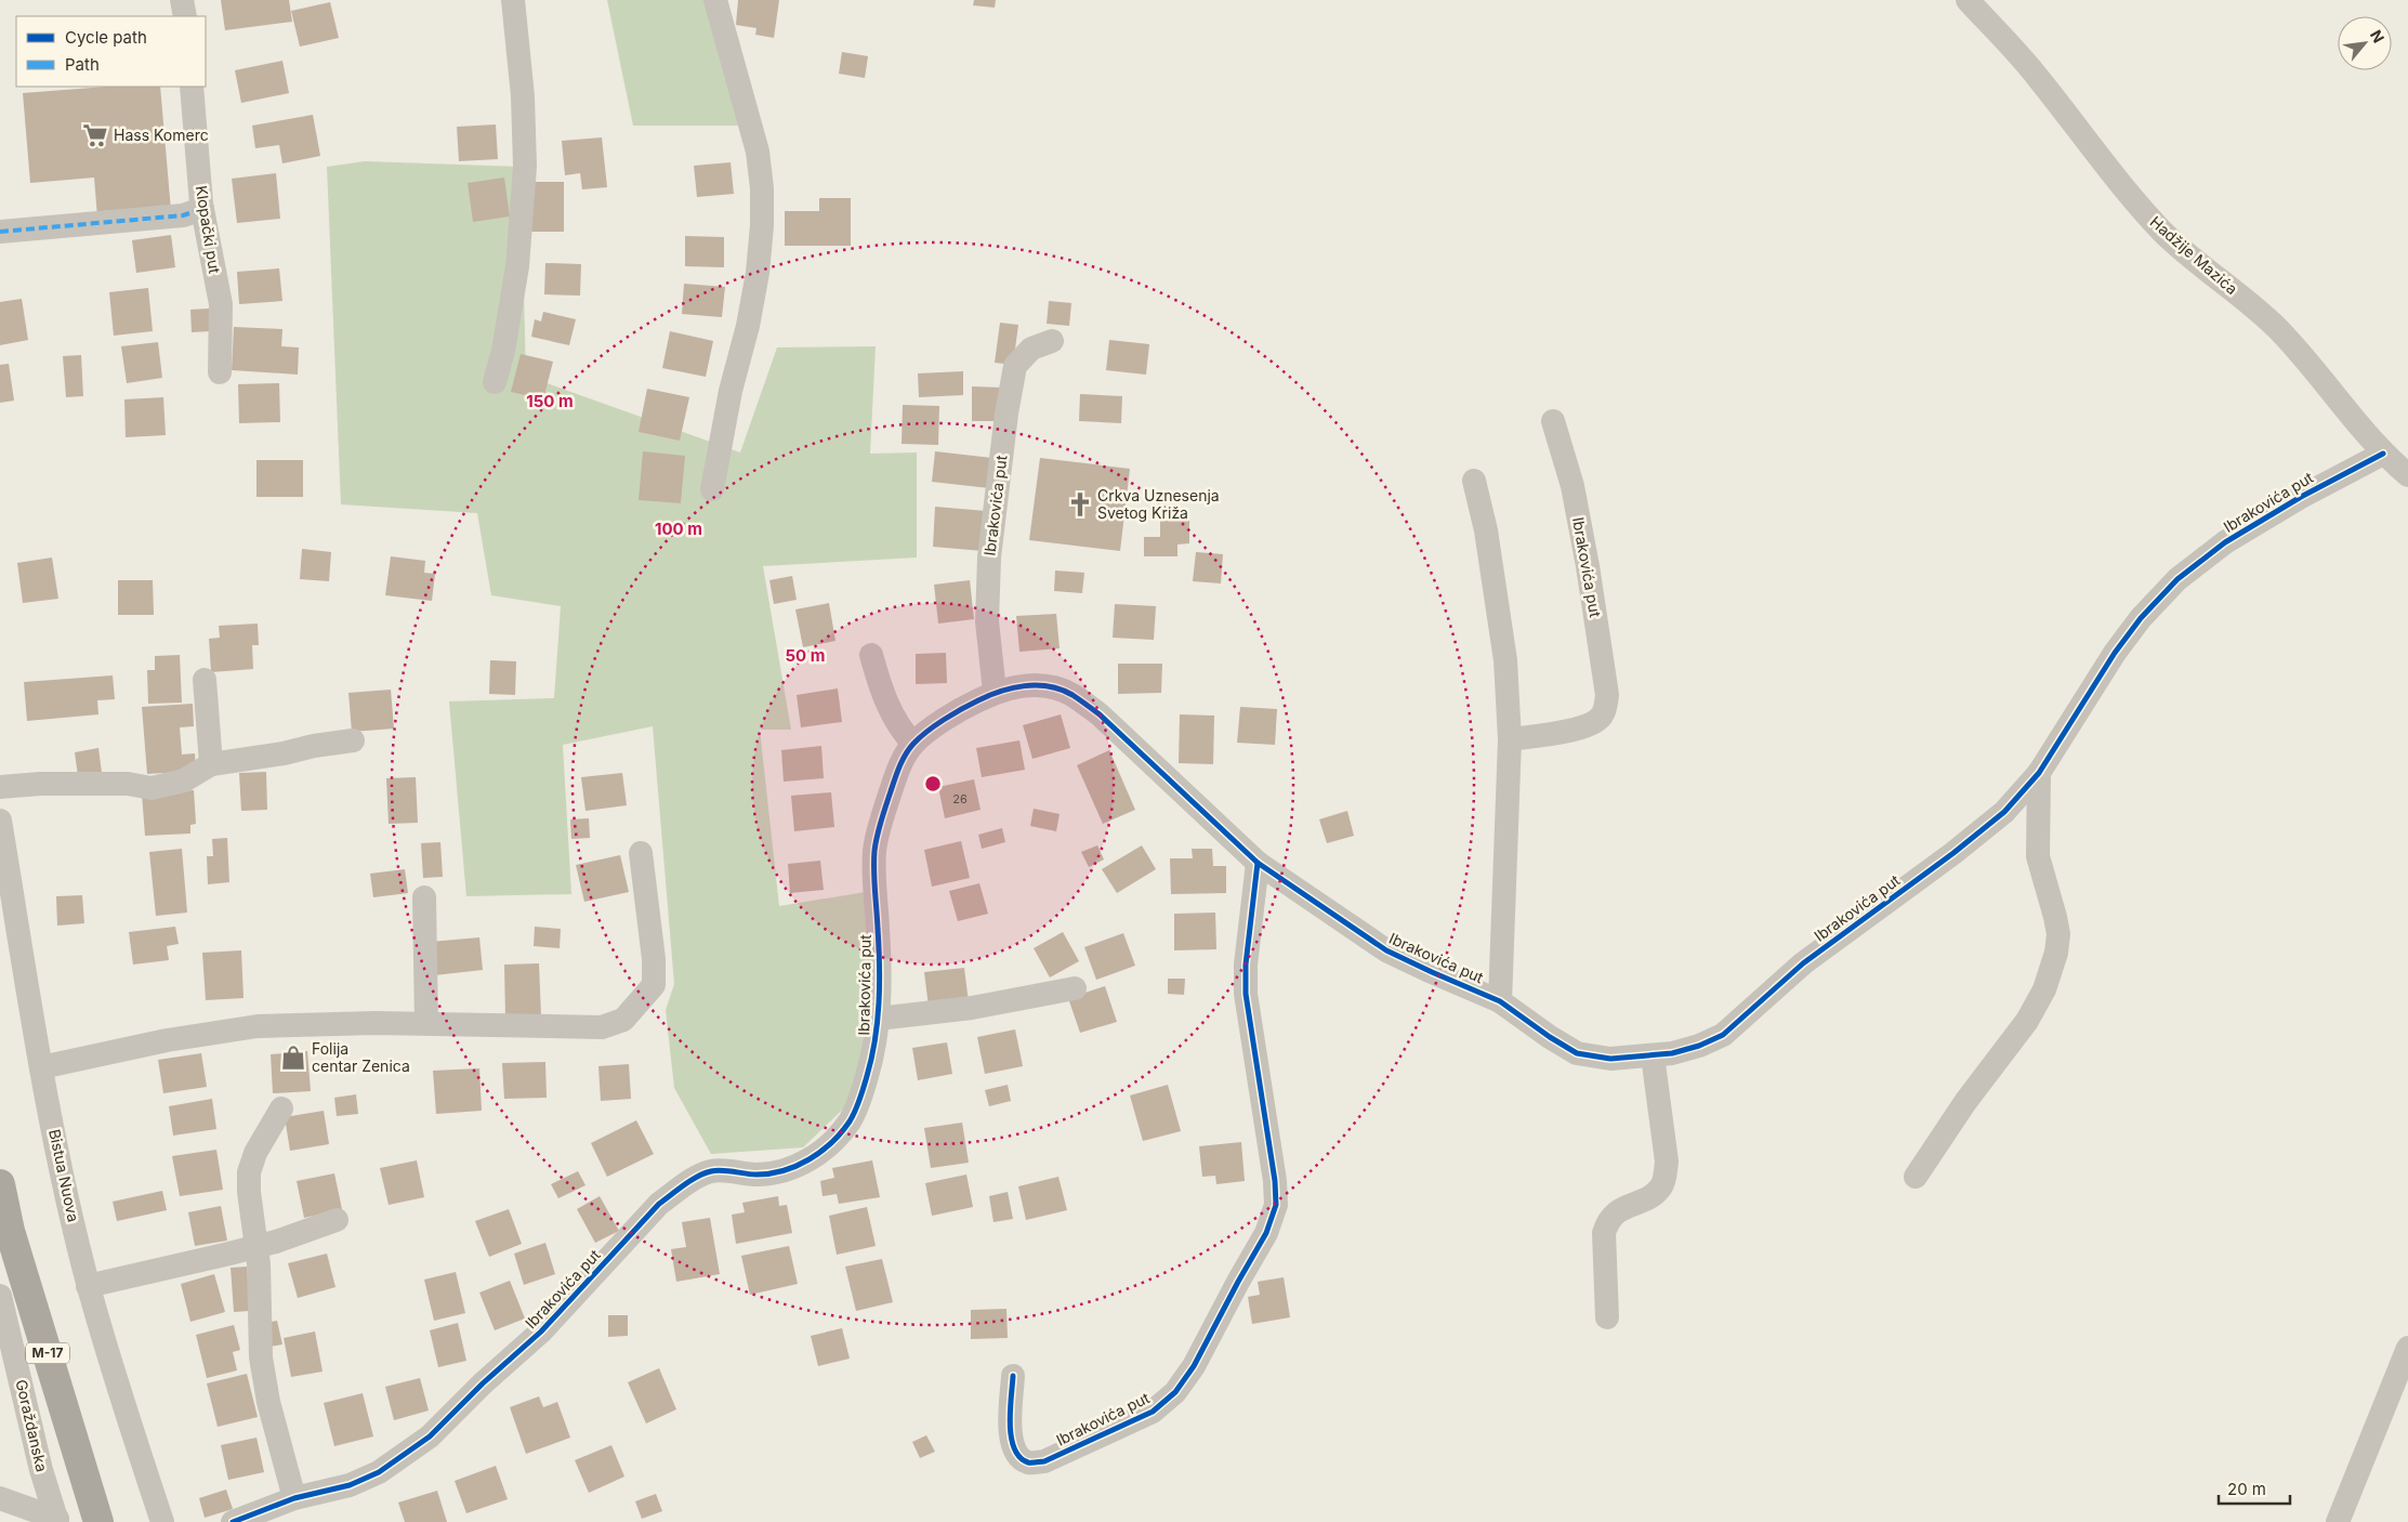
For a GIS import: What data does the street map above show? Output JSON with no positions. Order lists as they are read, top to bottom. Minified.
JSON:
{"streets":{"highway":["M-17"],"street":["Klopački put","Hadžije Mazića","Ibrakovića put","Bistua Nuova","Goraždanska"]},"crossings":[["Hadžije Mazića","Ibrakovića put"]],"places":{"supermarket":["Hass Komerc"],"church":["Crkva Uznesenja Svetog Križa"],"shop":["Folija centar Zenica"]},"house_numbers":["26"],"legend":["Cycle path","Path"],"scale_bar":"20 m","north":"top right","rings":["150 m","100 m","50 m"]}
